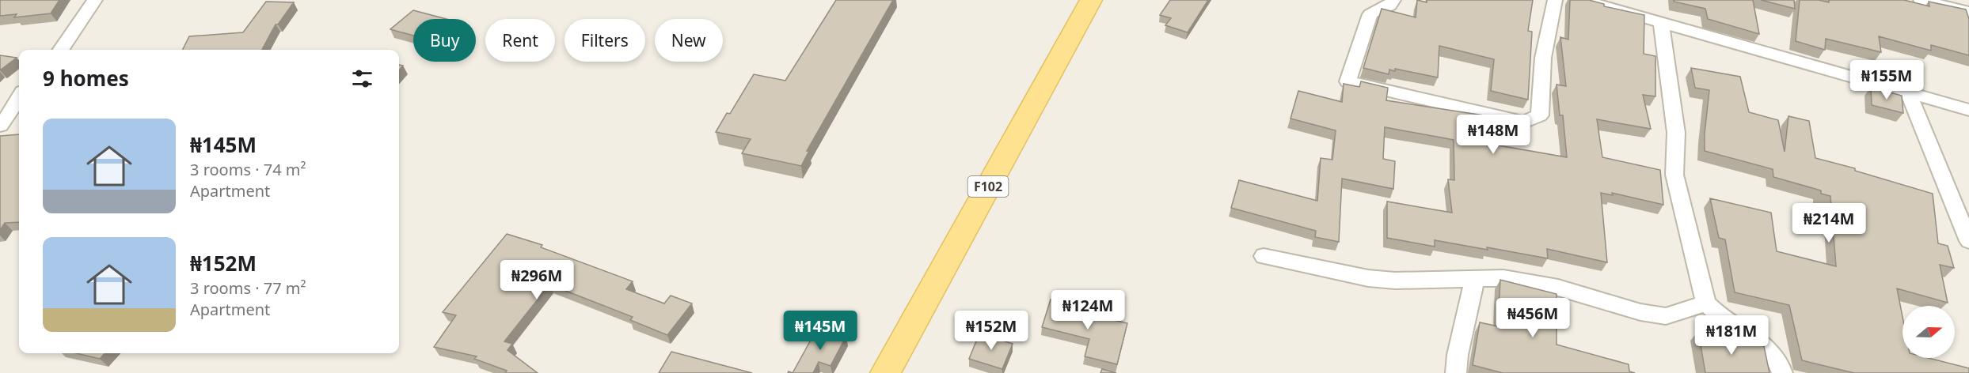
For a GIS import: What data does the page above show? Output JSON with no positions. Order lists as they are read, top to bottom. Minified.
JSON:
{"streets":{"main road":["F102"]},"north":"right","page":{"chip":["Buy","Rent","Filters","New"],"heading":"9 homes","price":["₦155M","₦148M","₦214M","₦296M","₦124M","₦456M","₦145M","₦152M","₦181M"],"list":[{"name":"₦145M","note":"3 rooms · 74 m² · Apartment"},{"name":"₦152M","note":"3 rooms · 77 m² · Apartment"}]}}
